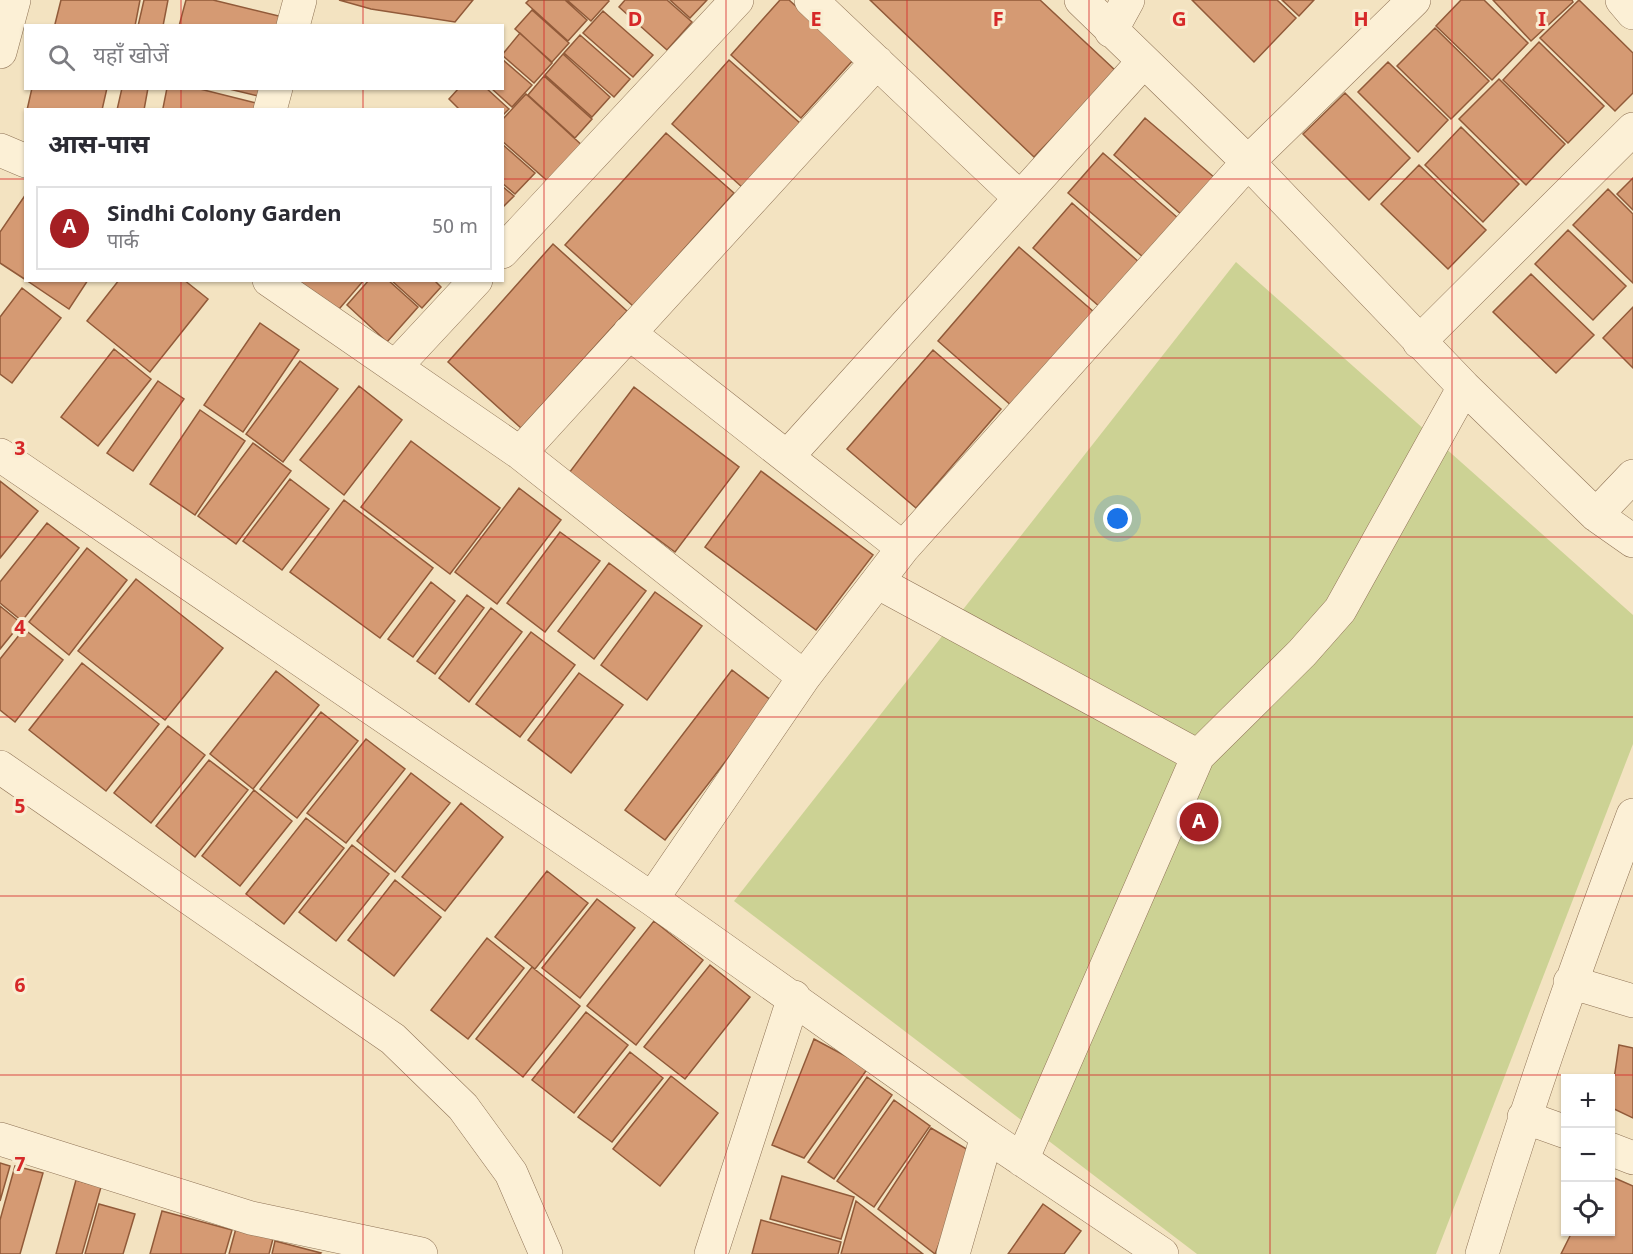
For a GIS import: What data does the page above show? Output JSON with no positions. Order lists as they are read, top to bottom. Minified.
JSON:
{"page":{"search":"यहाँ खोजें","heading":"आस-पास","list":[{"mark":"A","name":"Sindhi Colony Garden","note":"पार्क","value":"50 m"}],"pins":"A","map_buttons":["+","−"]},"grid":{"columns":["D","E","F","G","H","I"],"rows":["3","4","5","6","7"]}}
